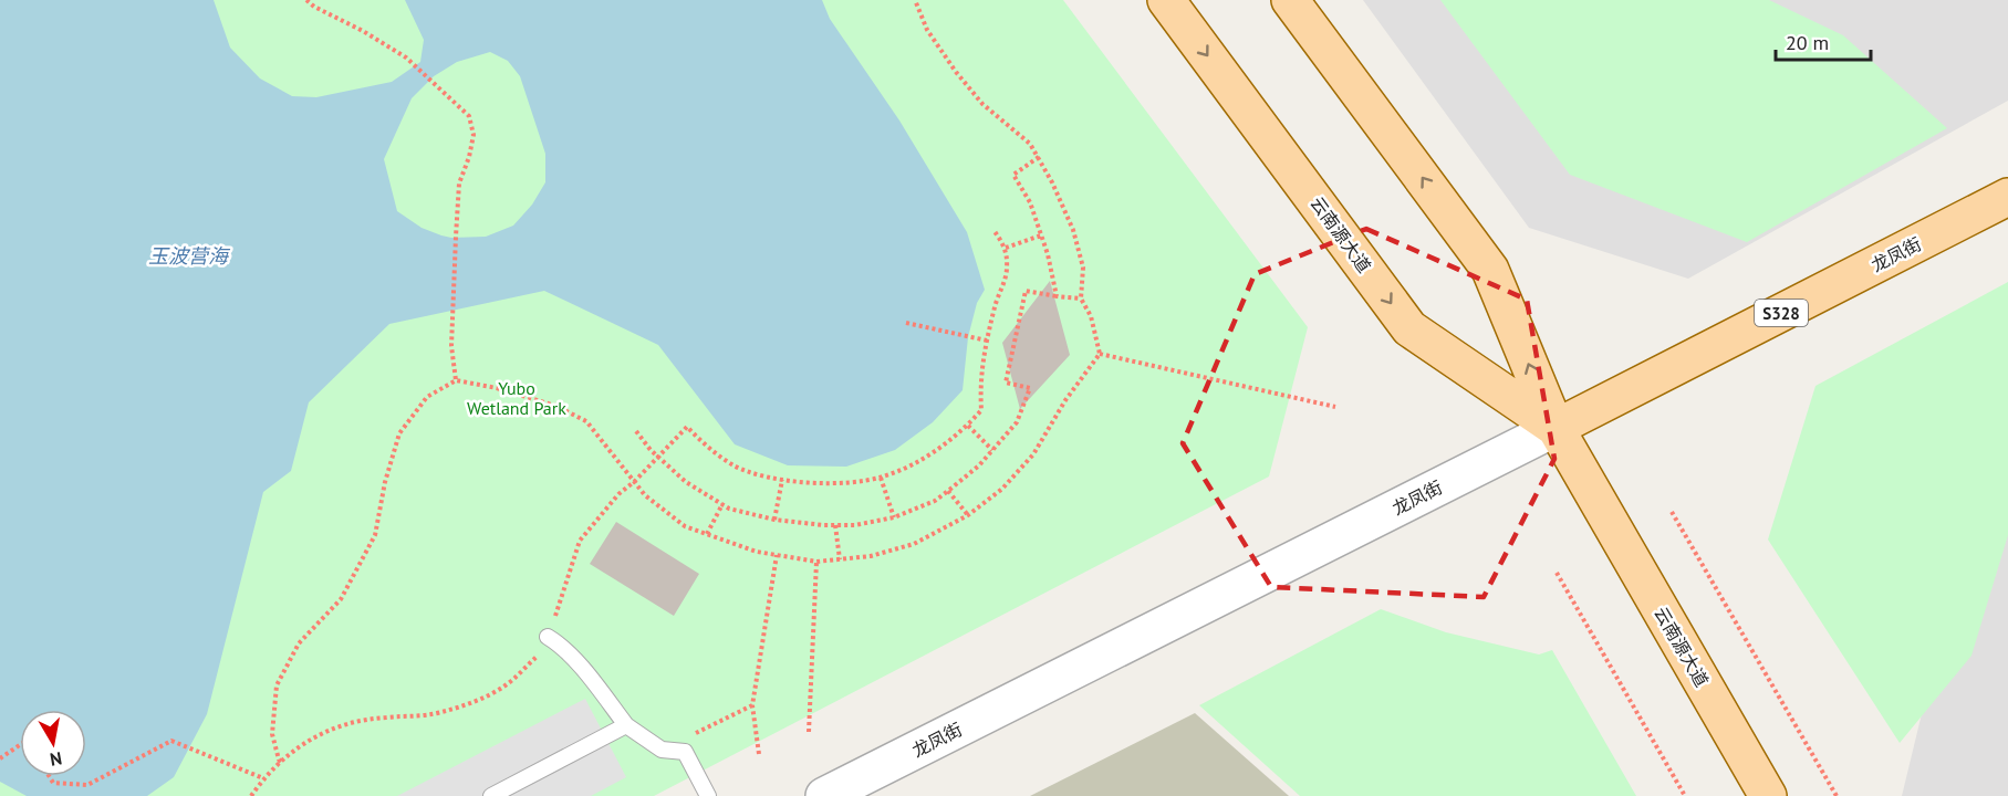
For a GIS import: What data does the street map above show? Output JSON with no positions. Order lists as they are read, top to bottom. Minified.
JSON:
{"streets":{"main road":["云南源大道","龙凤街","S328"]},"crossings":[["云南源大道","龙凤街"]],"water":["玉波营海"],"parks":["Yubo Wetland Park"],"scale_bar":"20 m","north":"bottom"}
